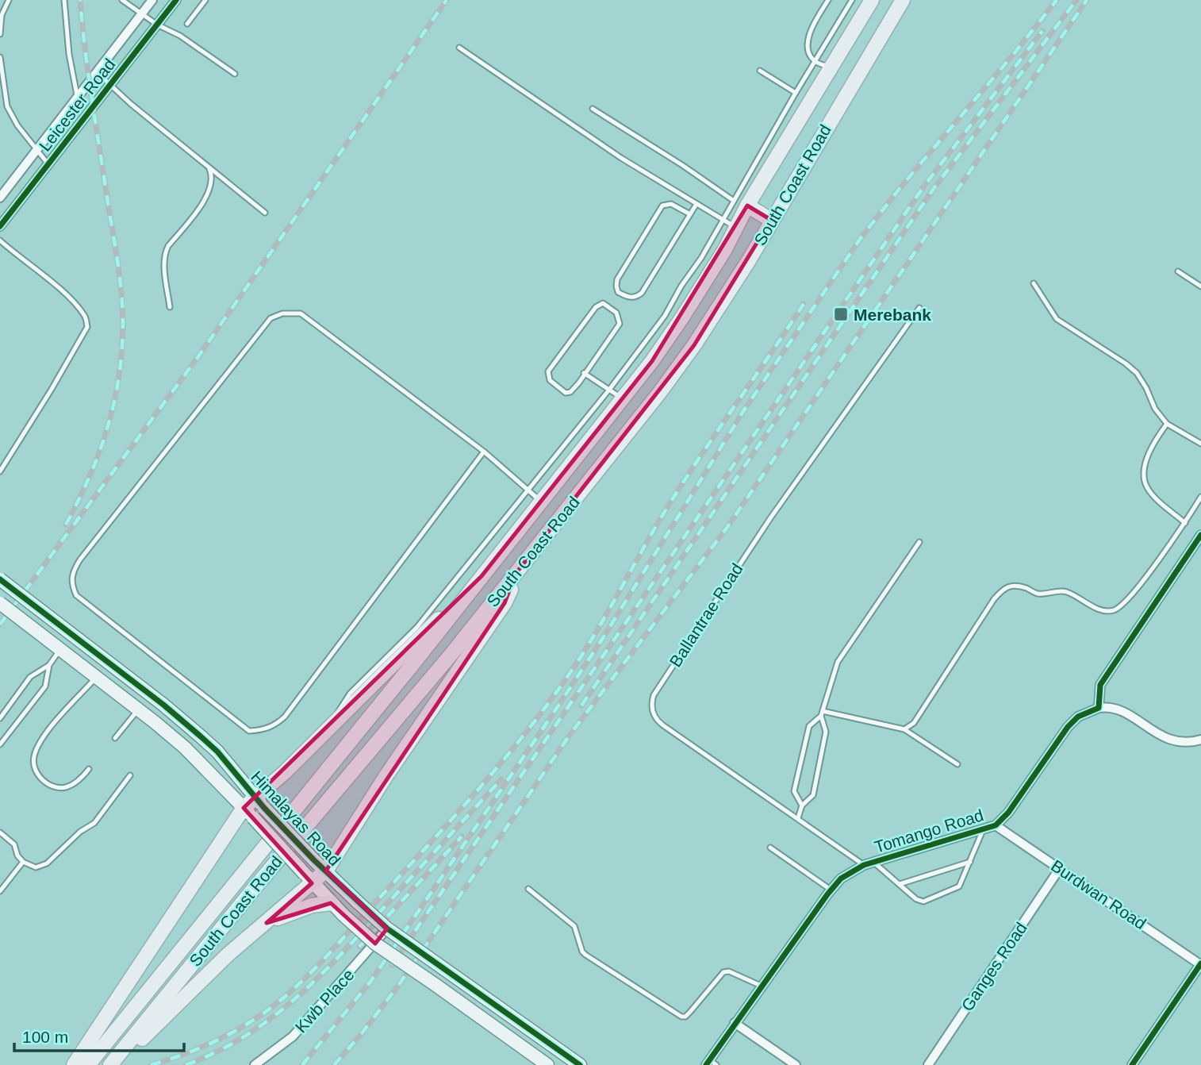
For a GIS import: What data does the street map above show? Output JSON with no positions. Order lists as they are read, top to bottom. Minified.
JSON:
{"streets":{"main road":["South Coast Road"],"street":["Leicester Road","Himalayas Road","Tomango Road","Burdwan Road","Ganges Road","Kwb Place"],"lane":["Ballantrae Road"]},"crossings":[["Ballantrae Road","Tomango Road"],["Himalayas Road","Kwb Place"],["Tomango Road","Burdwan Road"],["Burdwan Road","Ganges Road"]],"places":{"transit":["Merebank"]},"scale_bar":"100 m"}
